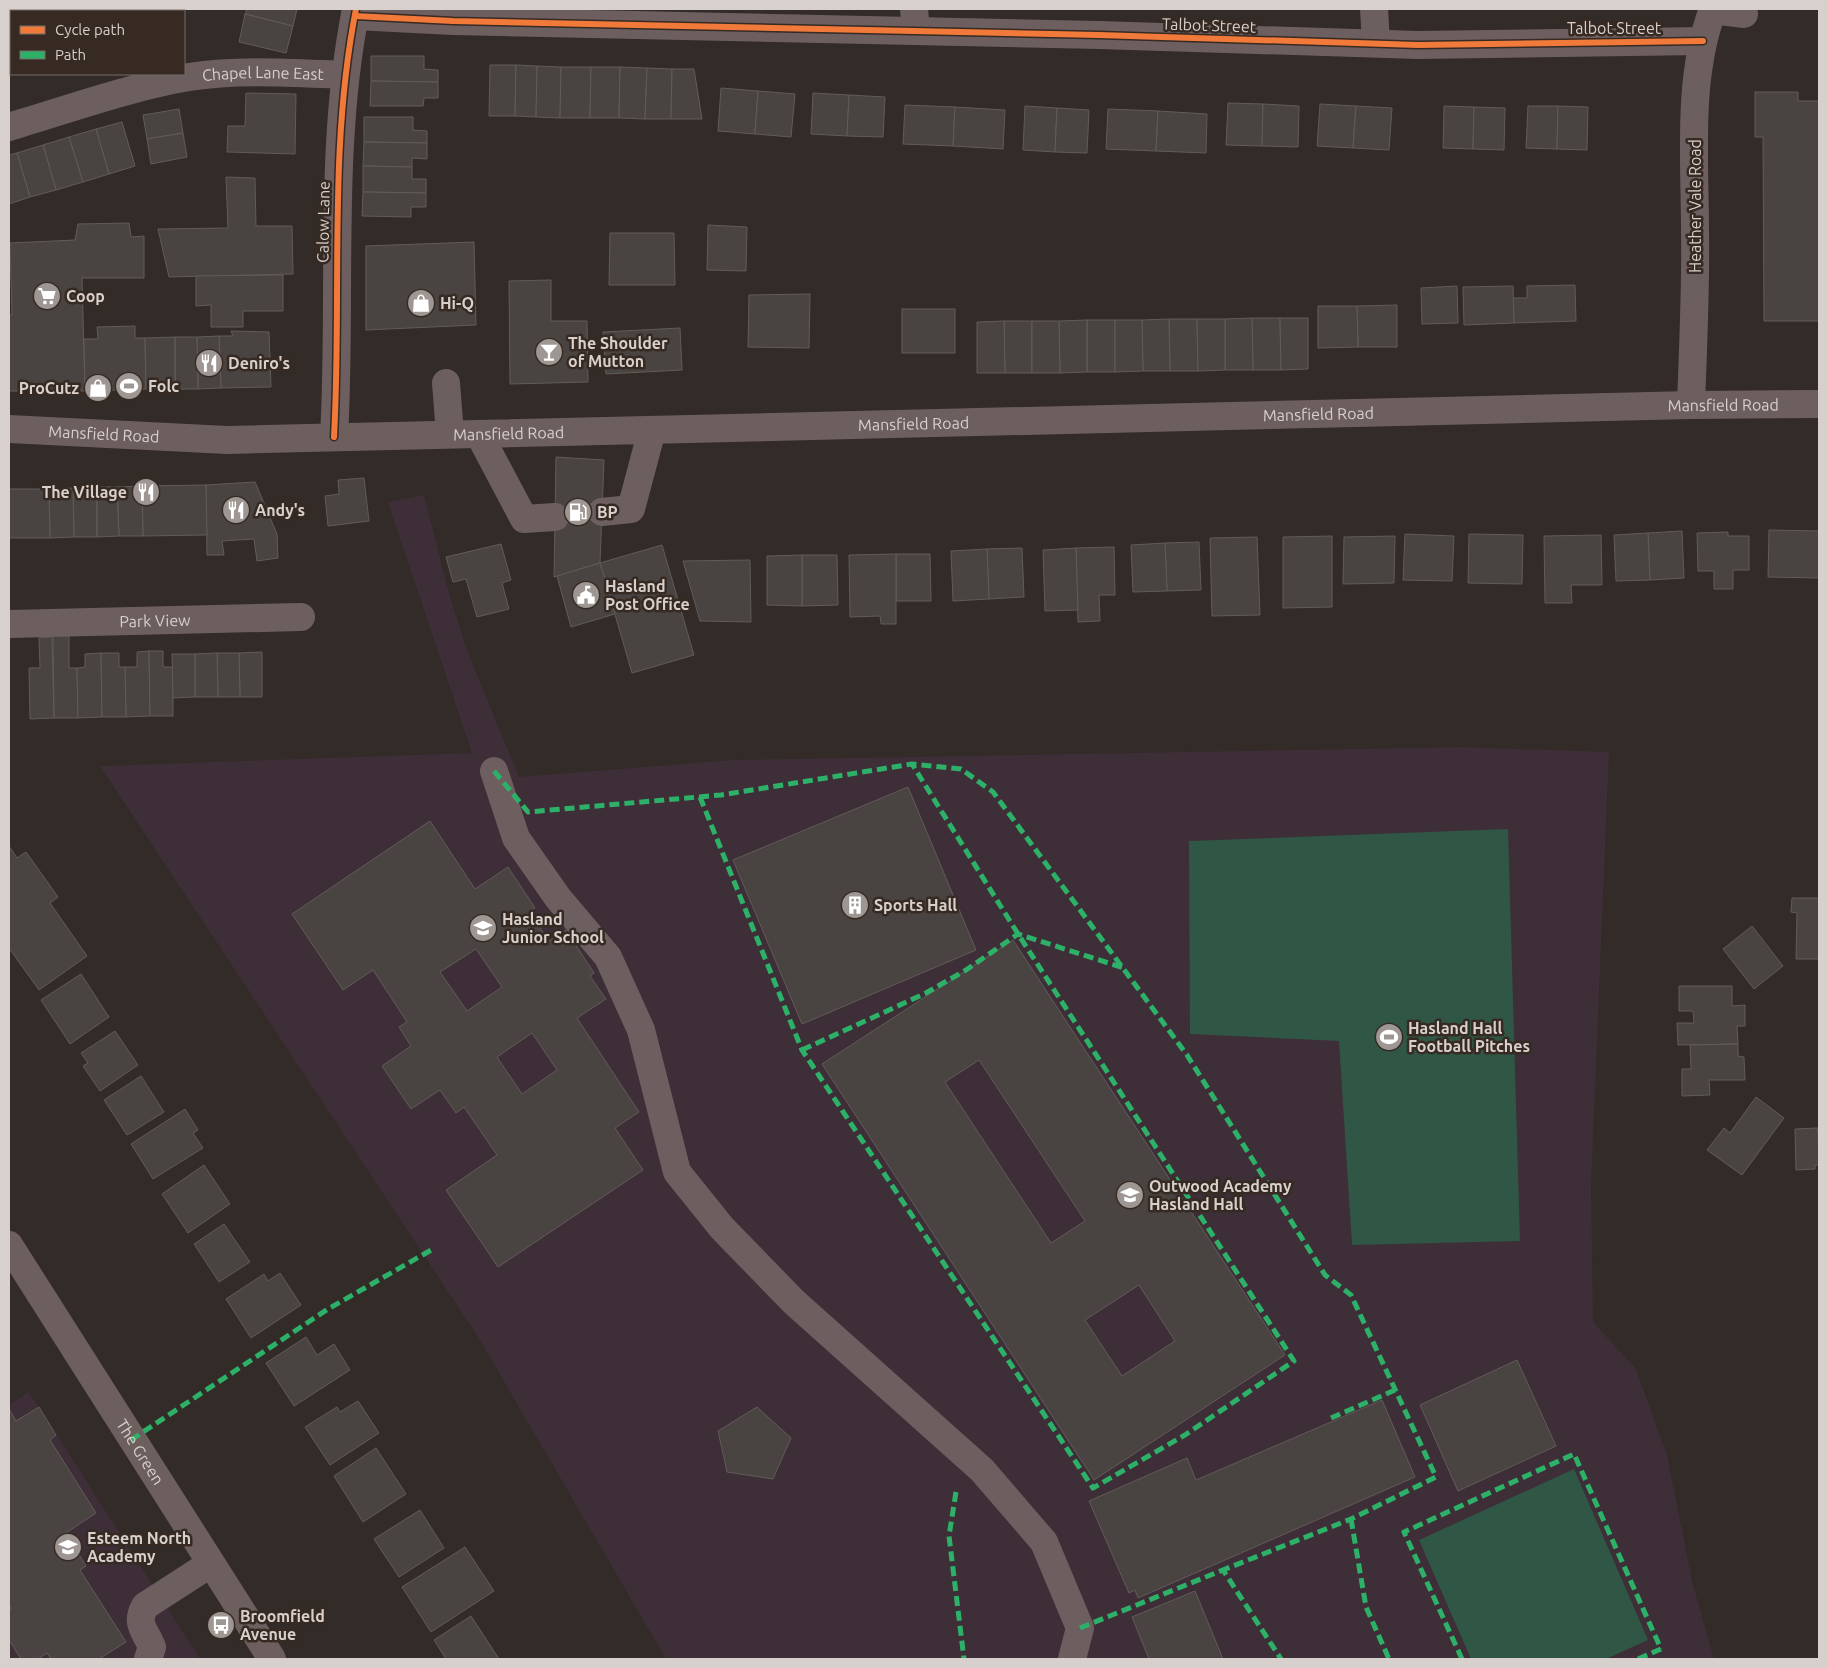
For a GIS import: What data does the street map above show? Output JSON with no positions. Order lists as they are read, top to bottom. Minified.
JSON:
{"streets":{"main road":["Mansfield Road","The Green"],"street":["Talbot Street","Chapel Lane East","Heather Vale Road","Calow Lane","Park View"]},"crossings":[["Talbot Street","Heather Vale Road"],["Talbot Street","Calow Lane"],["Chapel Lane East","Calow Lane"],["Heather Vale Road","Mansfield Road"],["Calow Lane","Mansfield Road"]],"places":{"supermarket":["Coop"],"shop":["Hi-Q","ProCutz"],"bar":["The Shoulder of Mutton"],"restaurant":["Deniro's","The Village","Andy's"],"sports":["Folc","Hasland Hall Football Pitches"],"fuel station":["BP"],"public building":["Hasland Post Office"],"building":["Sports Hall"],"school or university":["Hasland Junior School","Outwood Academy Hasland Hall","Esteem North Academy"],"bus stop":["Broomfield Avenue"]},"legend":["Cycle path","Path"]}
